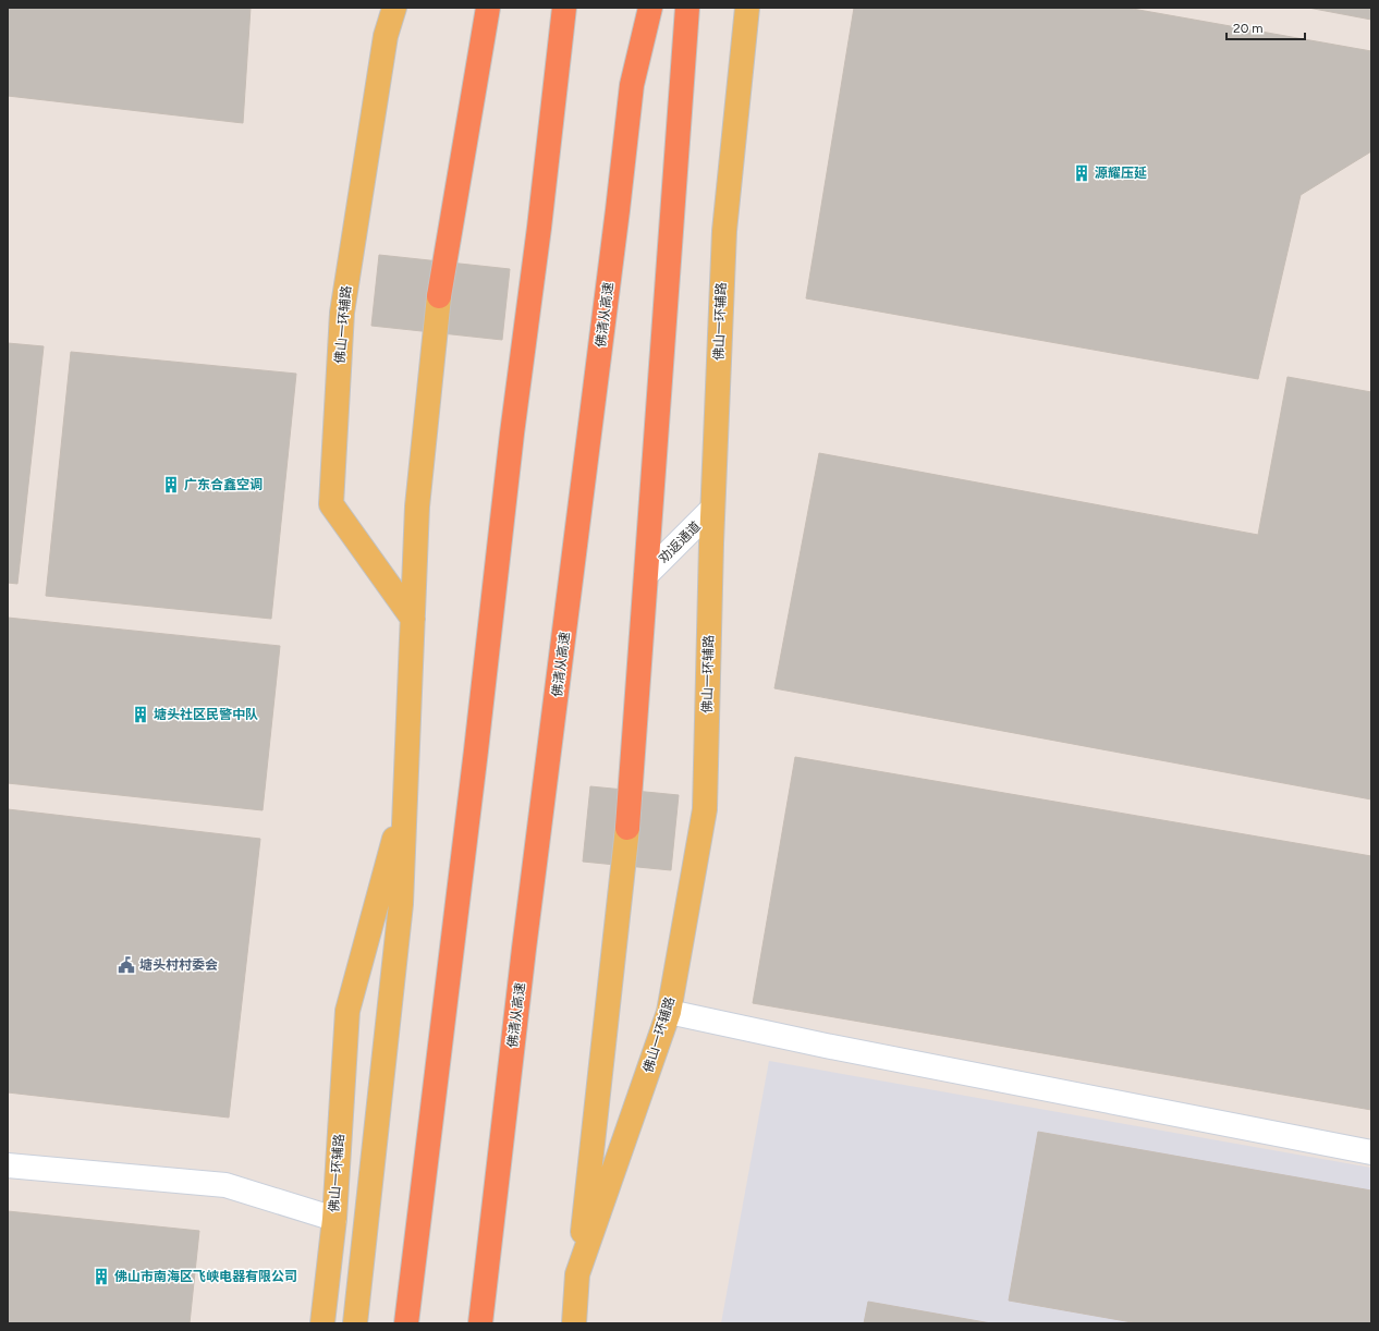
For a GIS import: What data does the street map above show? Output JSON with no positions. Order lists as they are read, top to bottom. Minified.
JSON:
{"streets":{"highway":["佛清从高速"],"main road":["佛山一环辅路"],"street":["劝返通道"]},"crossings":[["佛山一环辅路","劝返通道"]],"places":{"building":["源耀压延","广东合鑫空调","塘头社区民警中队","佛山市南海区飞峡电器有限公司"],"public building":["塘头村村委会"]},"scale_bar":"20 m"}
